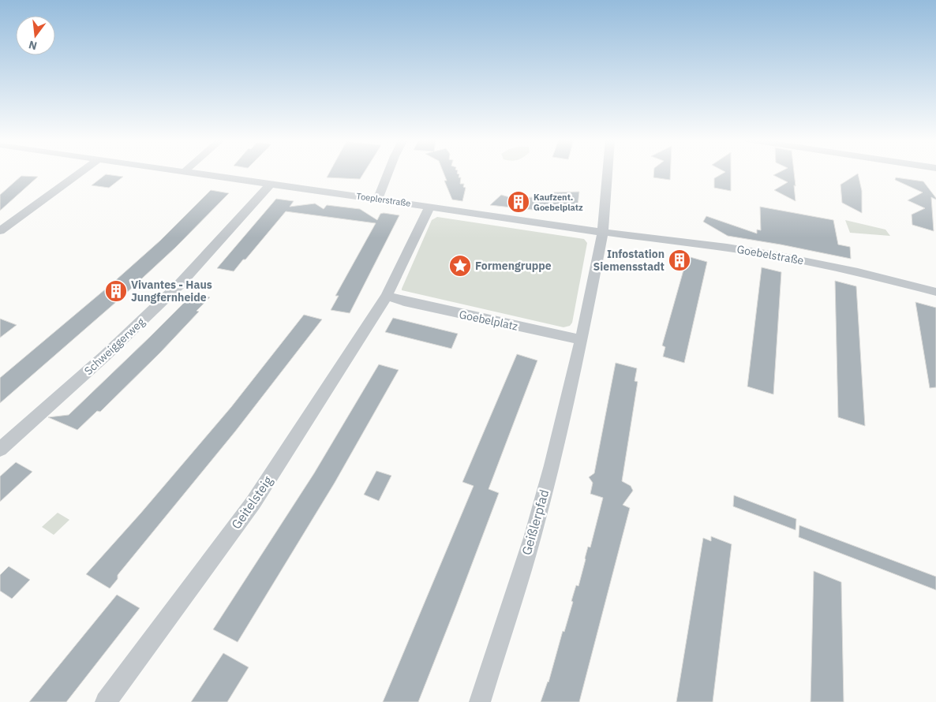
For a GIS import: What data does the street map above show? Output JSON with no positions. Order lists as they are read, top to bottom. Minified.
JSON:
{"streets":{"street":["Toeplerstraße","Goebelstraße","Goebelplatz","Schweiggerweg","Geitelsteig","Geißlerpfad"]},"crossings":[["Toeplerstraße","Goebelstraße"],["Toeplerstraße","Schweiggerweg"],["Goebelplatz","Geitelsteig"],["Goebelplatz","Geißlerpfad"]],"places":{"building":["Kaufzent. Goebelplatz","Infostation Siemensstadt","Vivantes - Haus Jungfernheide"],"place":["Formengruppe"]},"north":"bottom"}
